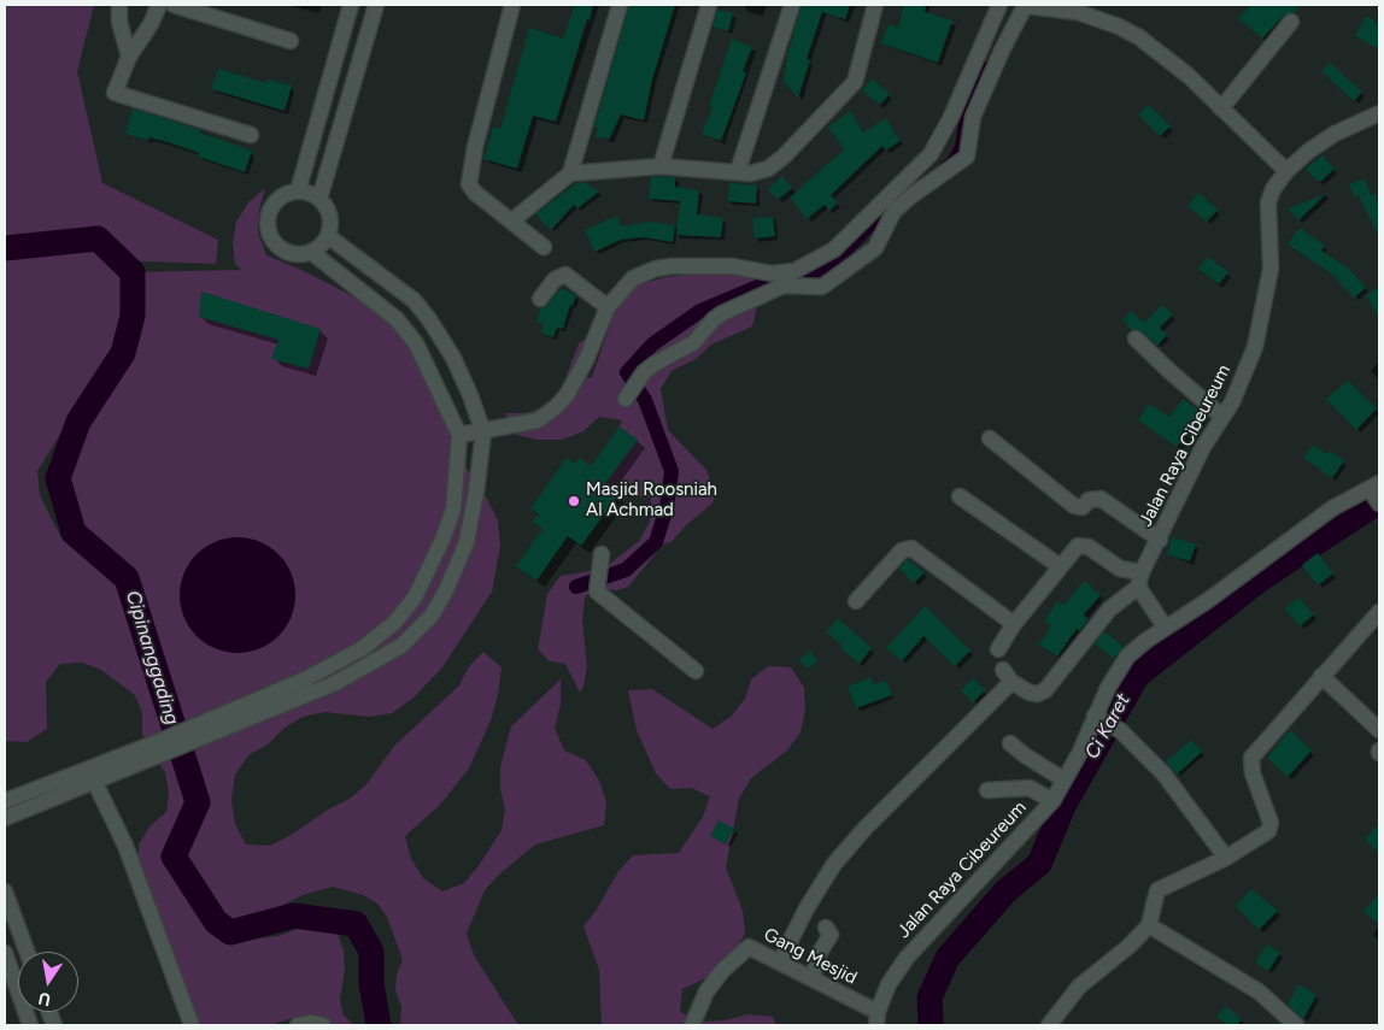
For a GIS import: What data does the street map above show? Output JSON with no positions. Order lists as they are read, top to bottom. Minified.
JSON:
{"streets":{"street":["Jalan Raya Cibeureum","Gang Mesjid"]},"crossings":[["Jalan Raya Cibeureum","Gang Mesjid"]],"water":["Cipinanggading","Ci Karet"],"places":["Masjid Roosniah Al Achmad"],"north":"bottom"}
